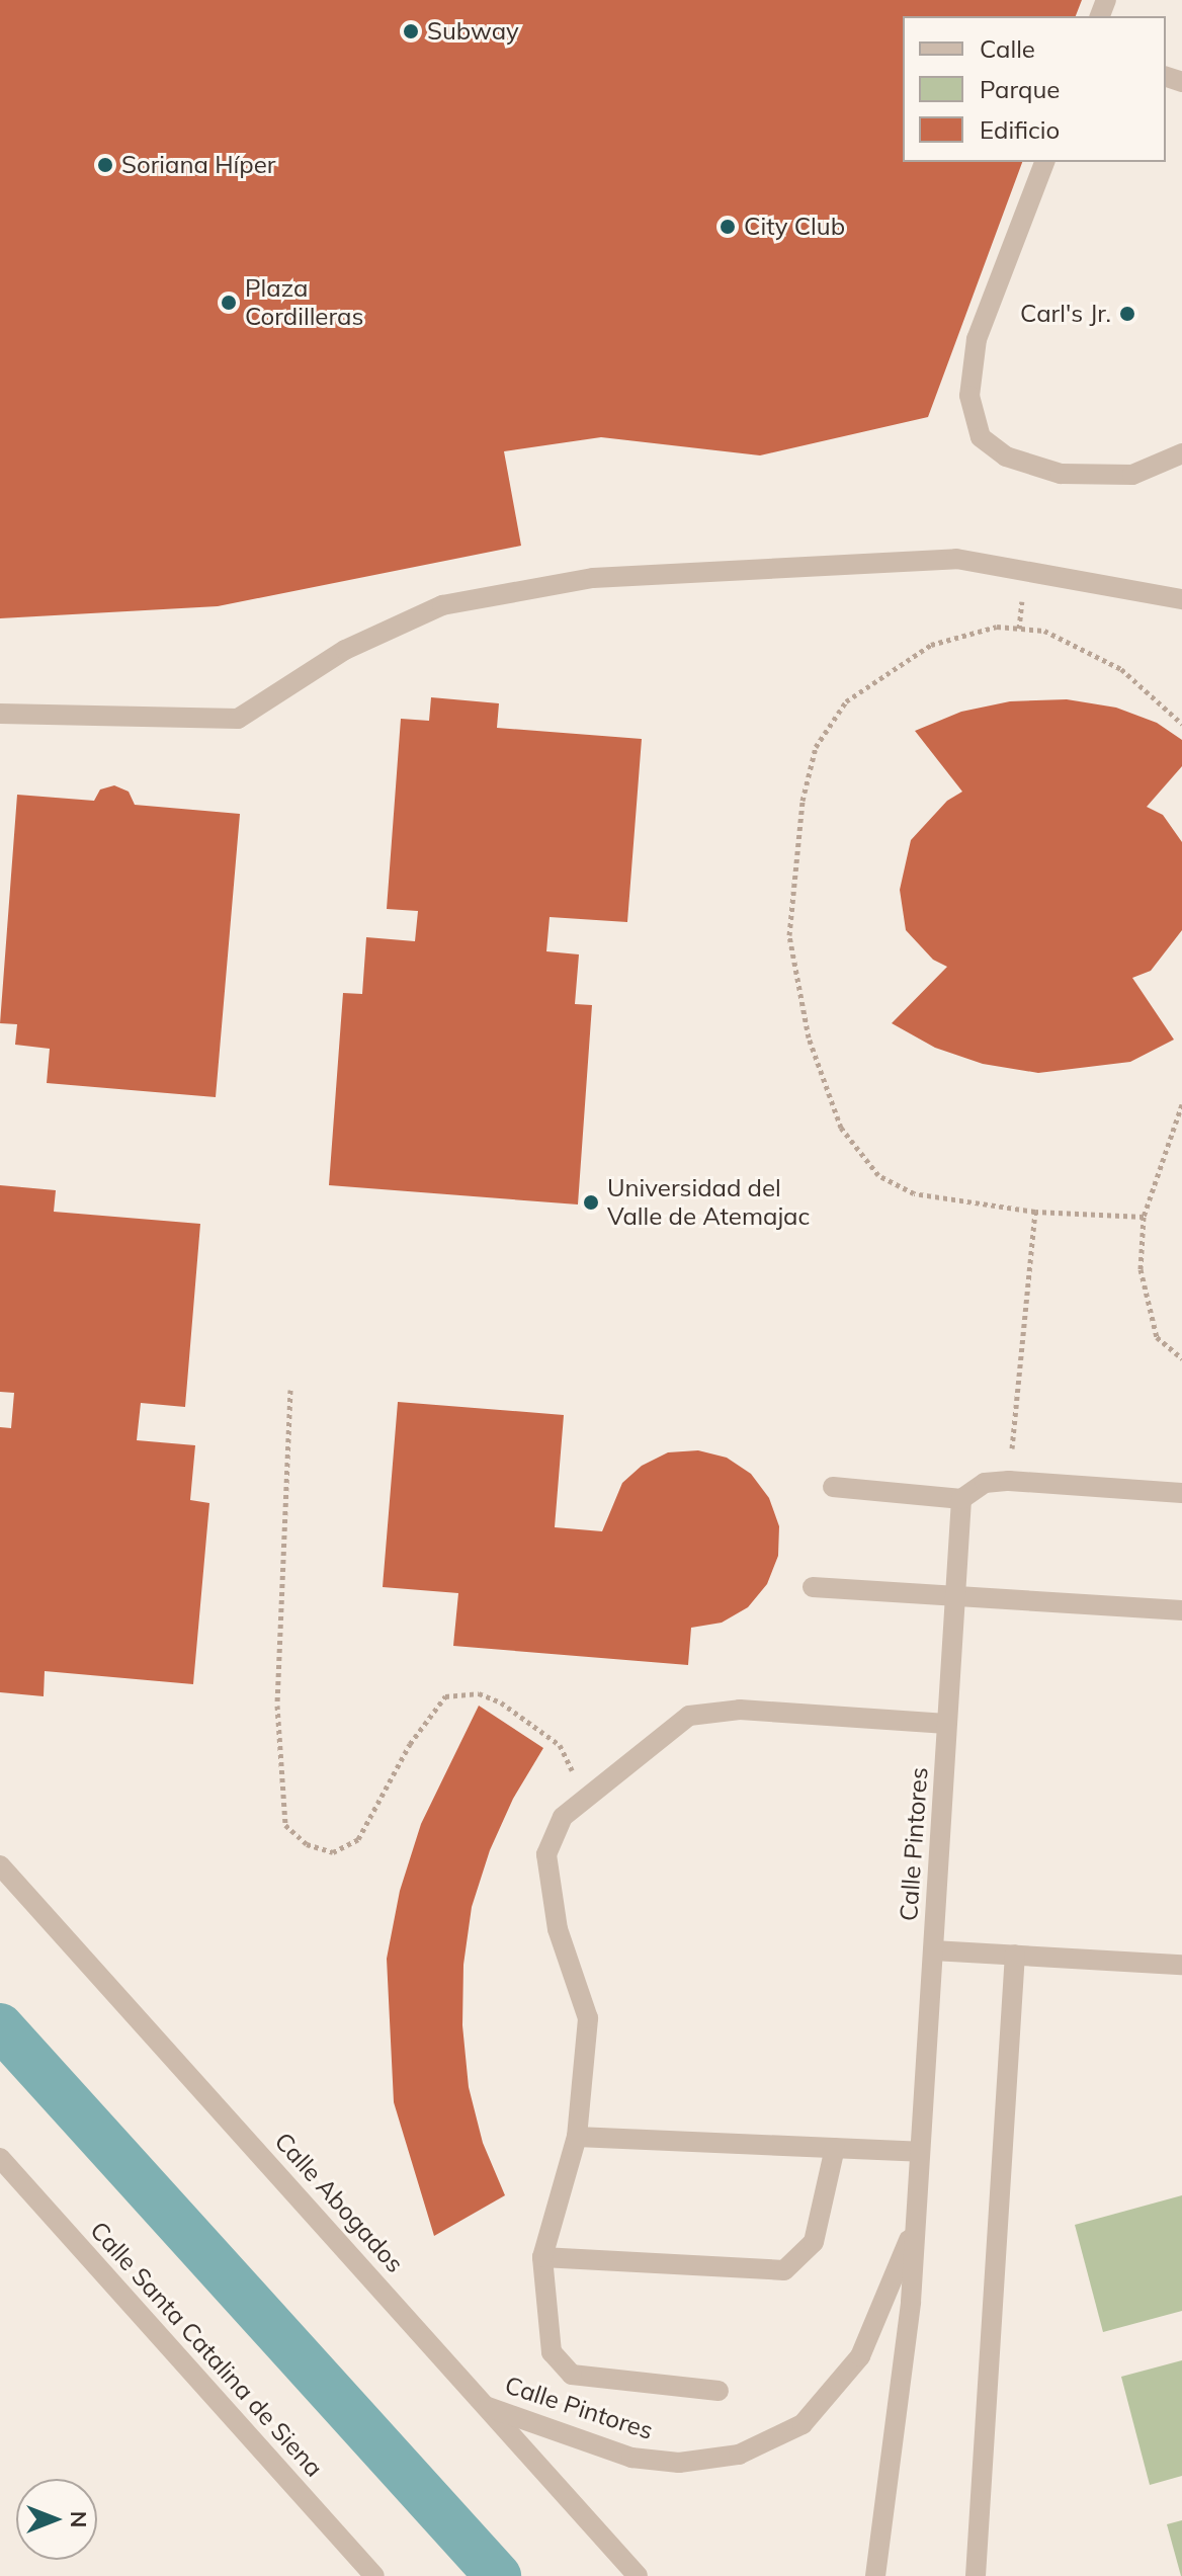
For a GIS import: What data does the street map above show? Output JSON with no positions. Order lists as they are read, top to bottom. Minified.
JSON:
{"streets":{"street":["Calle Pintores","Calle Abogados","Calle Santa Catalina de Siena"]},"crossings":[["Calle Pintores","Calle Abogados"]],"places":["Subway","Soriana Híper","City Club","Plaza Cordilleras","Carl's Jr.","Universidad del Valle de Atemajac"],"legend":["Calle","Parque","Edificio"],"north":"right"}
